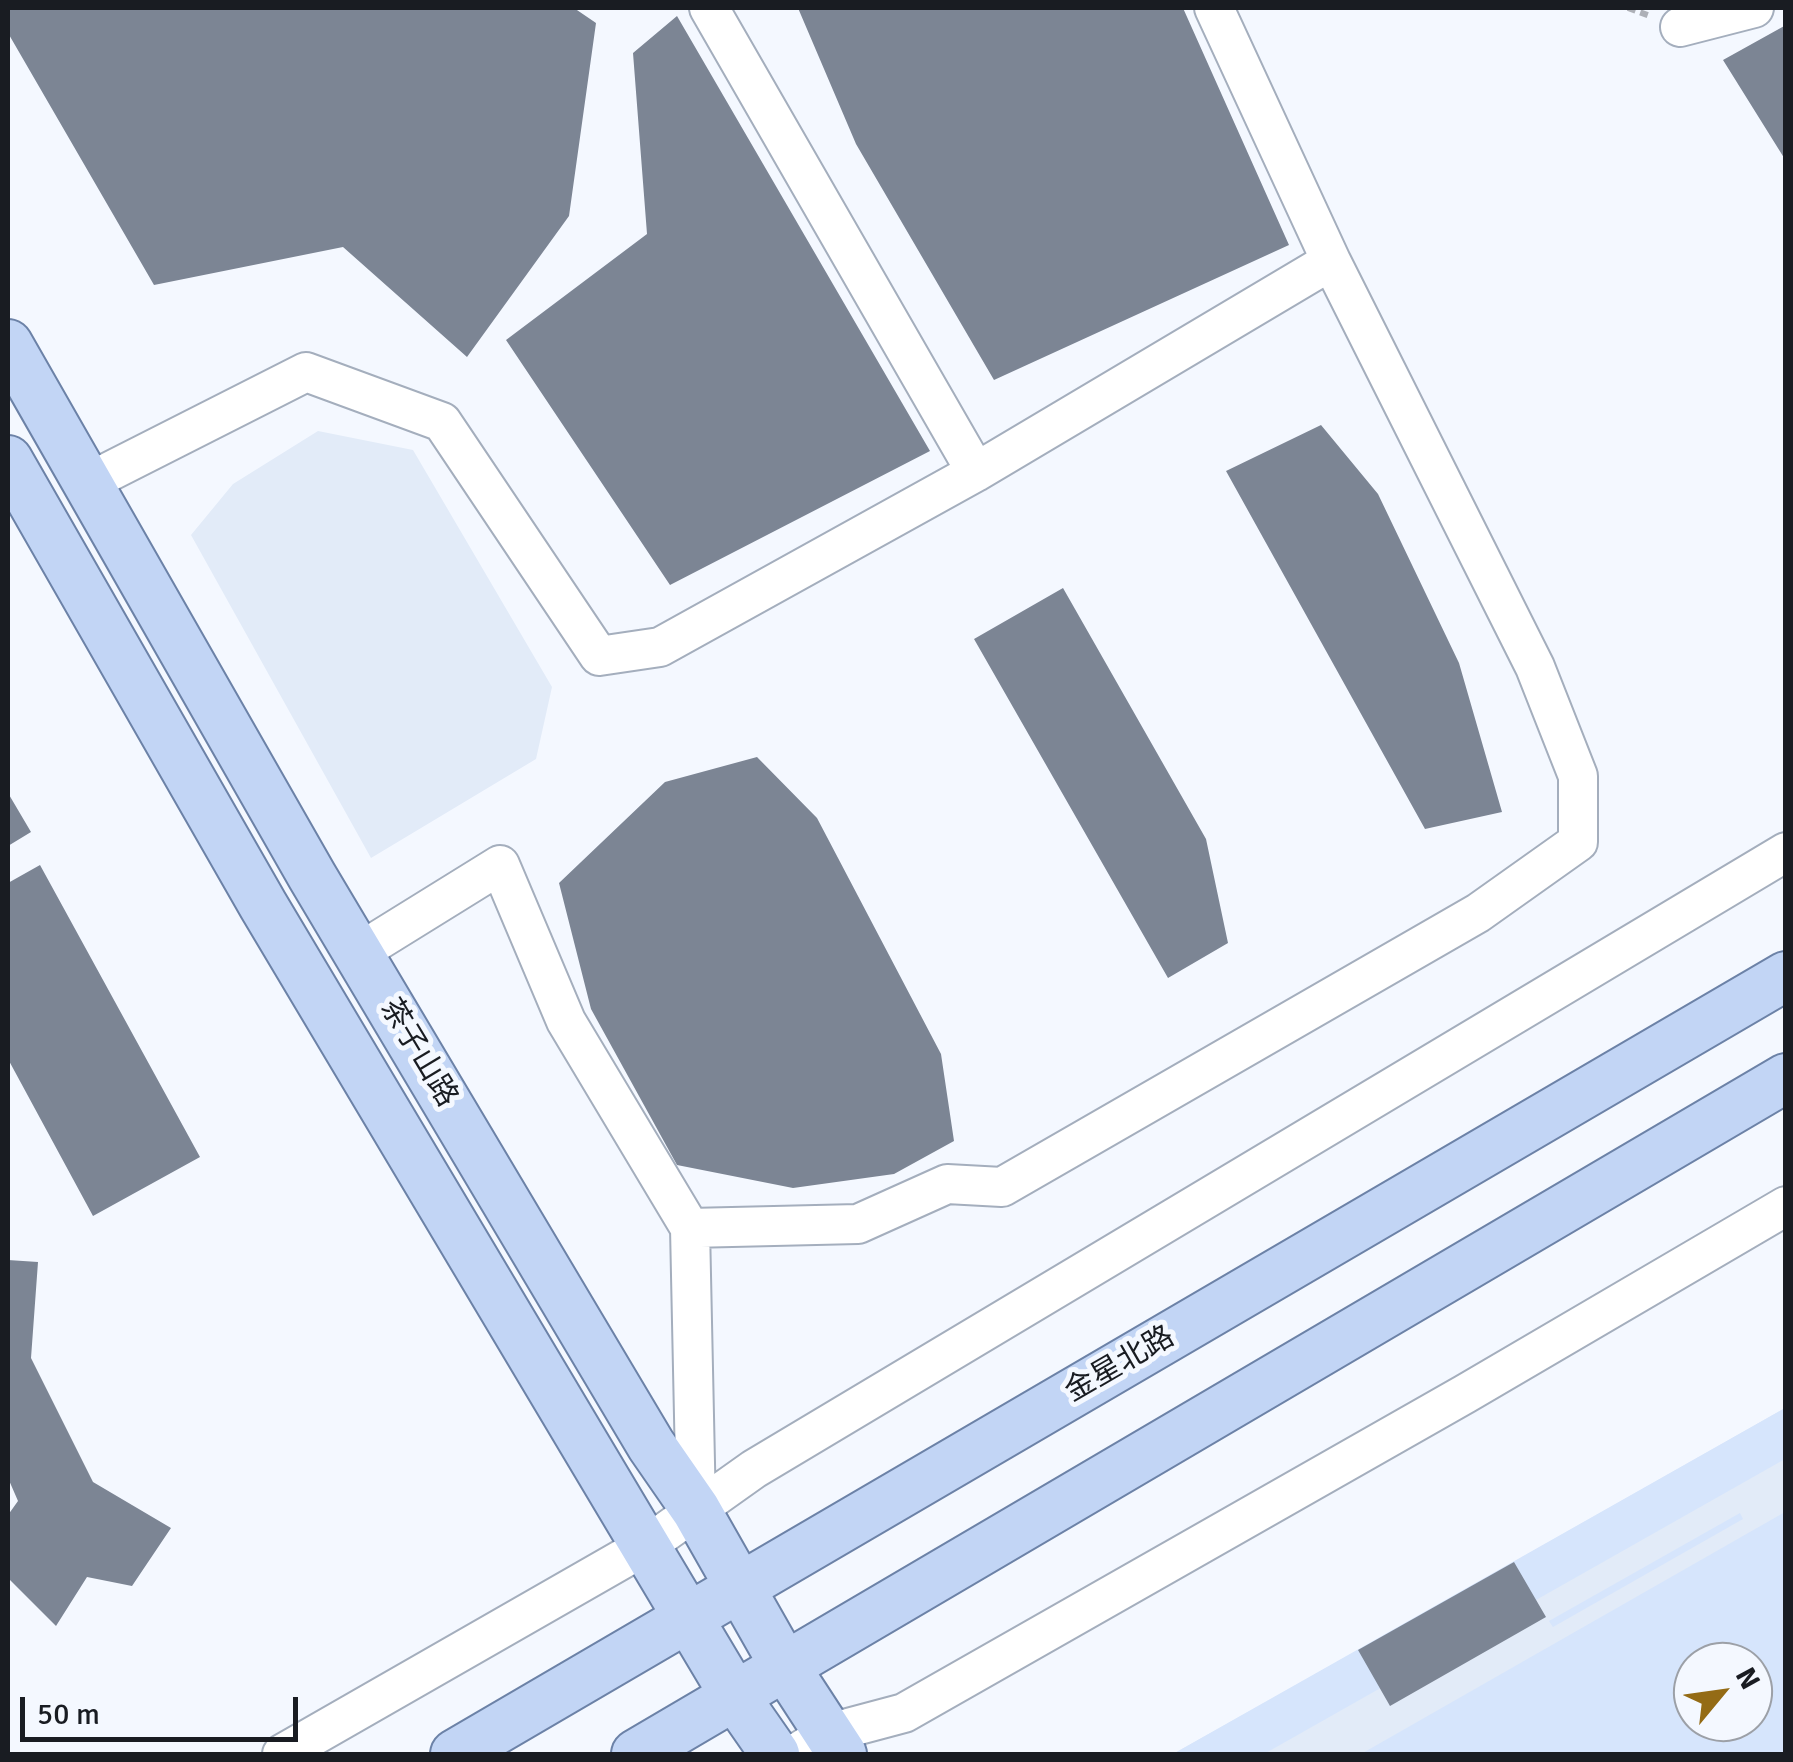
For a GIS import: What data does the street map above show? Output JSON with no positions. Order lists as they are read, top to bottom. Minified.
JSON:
{"streets":{"main road":["茶子山路","金星北路"]},"crossings":[["茶子山路","金星北路"]],"scale_bar":"50 m","north":"top right"}
